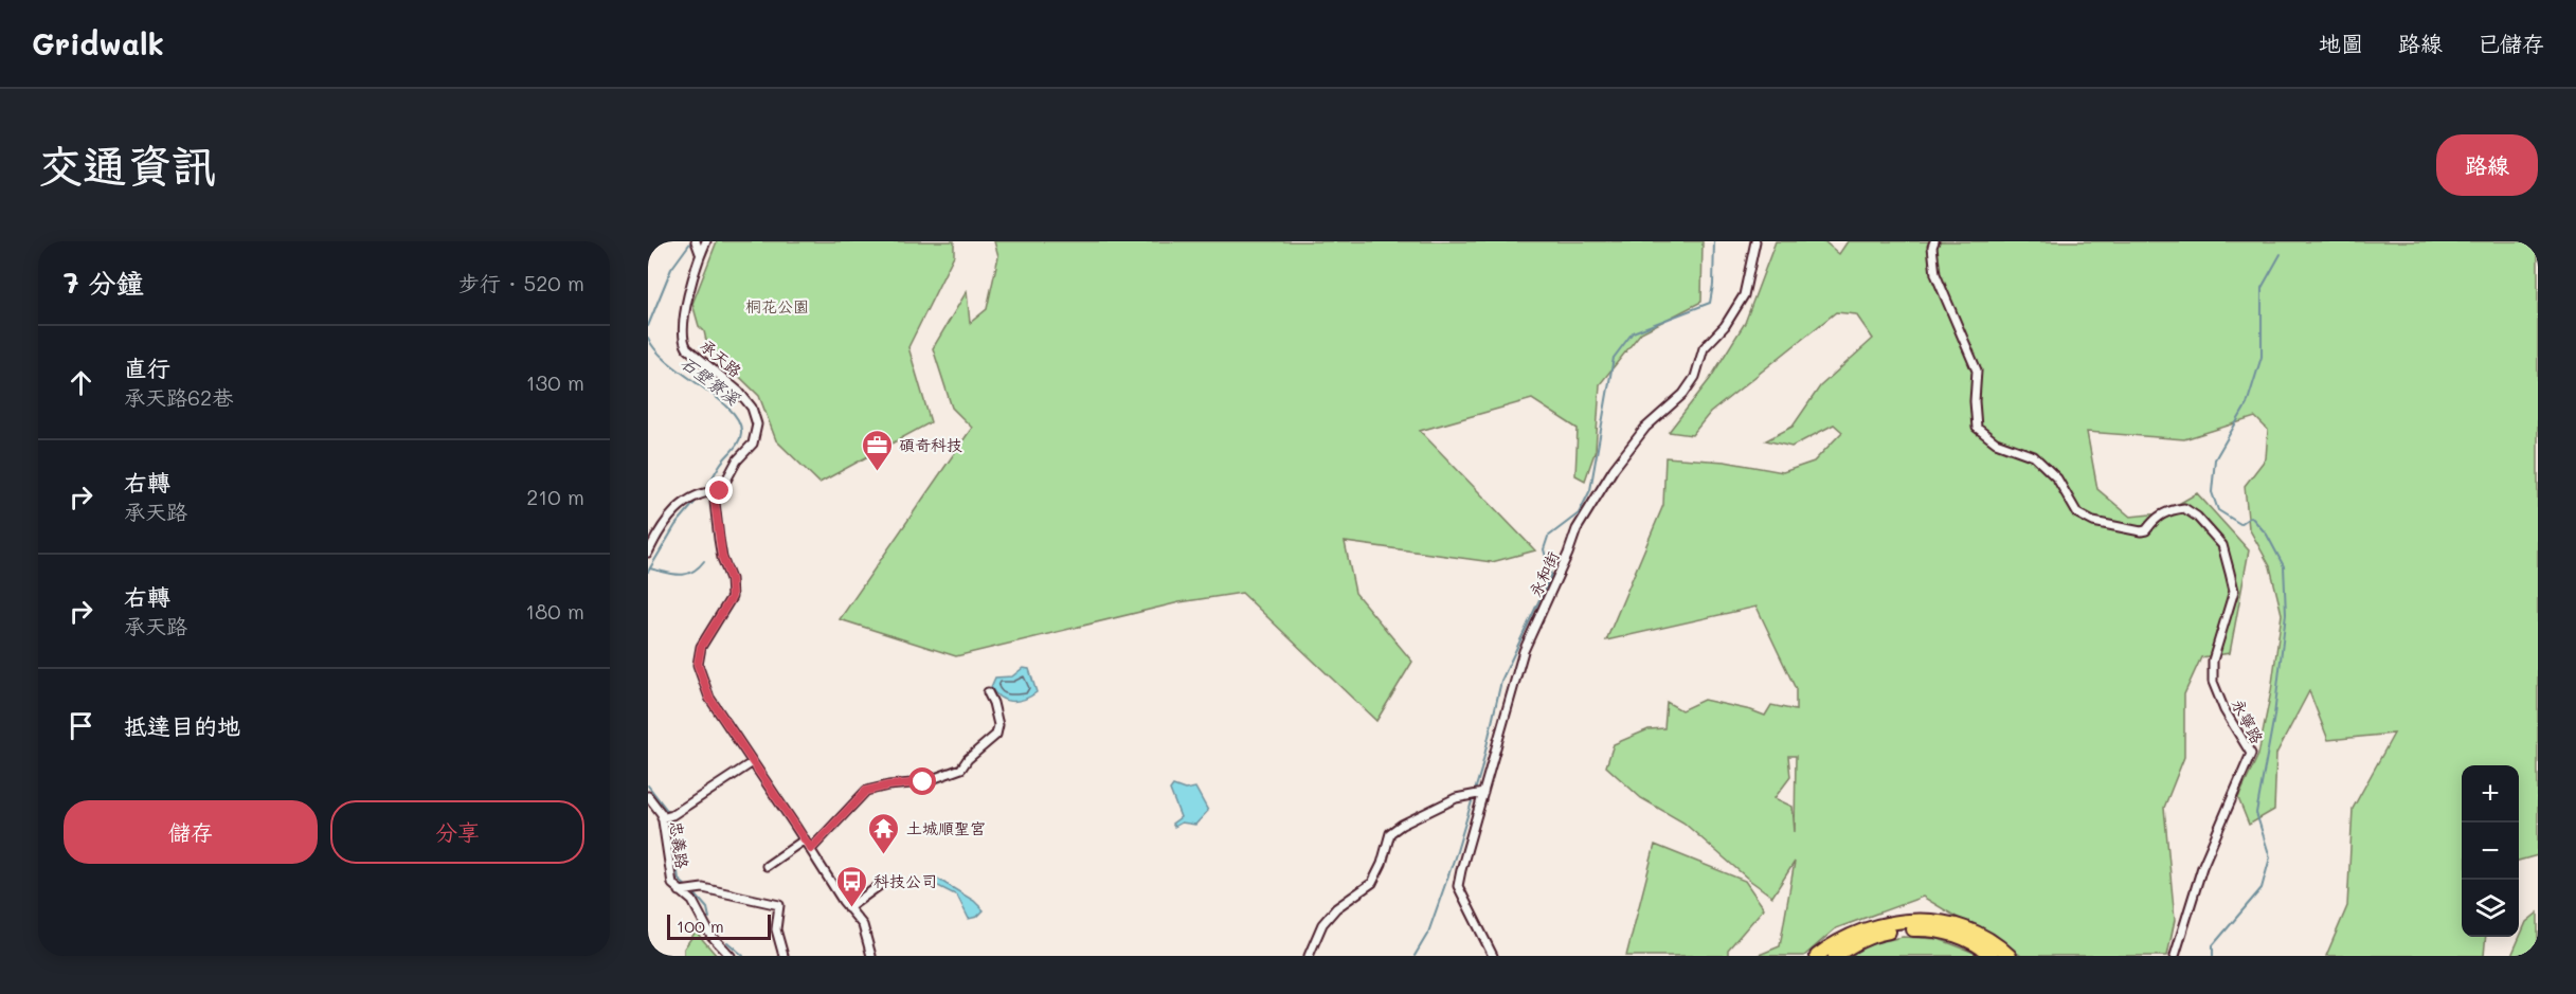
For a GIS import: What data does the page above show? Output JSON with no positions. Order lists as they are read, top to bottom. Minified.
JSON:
{"streets":{"street":["承天路","永和街","永寧路","忠義路"]},"water":["石壁寮溪"],"parks":["桐花公園"],"places":{"office":["碩奇科技"],"temple":["土城順聖宮"],"bus stop":["科技公司"]},"scale_bar":"100 m","page":{"header":"Gridwalk","nav":["地圖","路線","已儲存"],"buttons":["路線",["儲存","分享"]],"title":"交通資訊","heading":["7 分鐘","步行 · 520 m"],"list":[["直行","承天路62巷","130 m"],["右轉","承天路","210 m"],["右轉","承天路","180 m"],"抵達目的地"],"map_buttons":["+","−"],"scale":"100 m"}}
